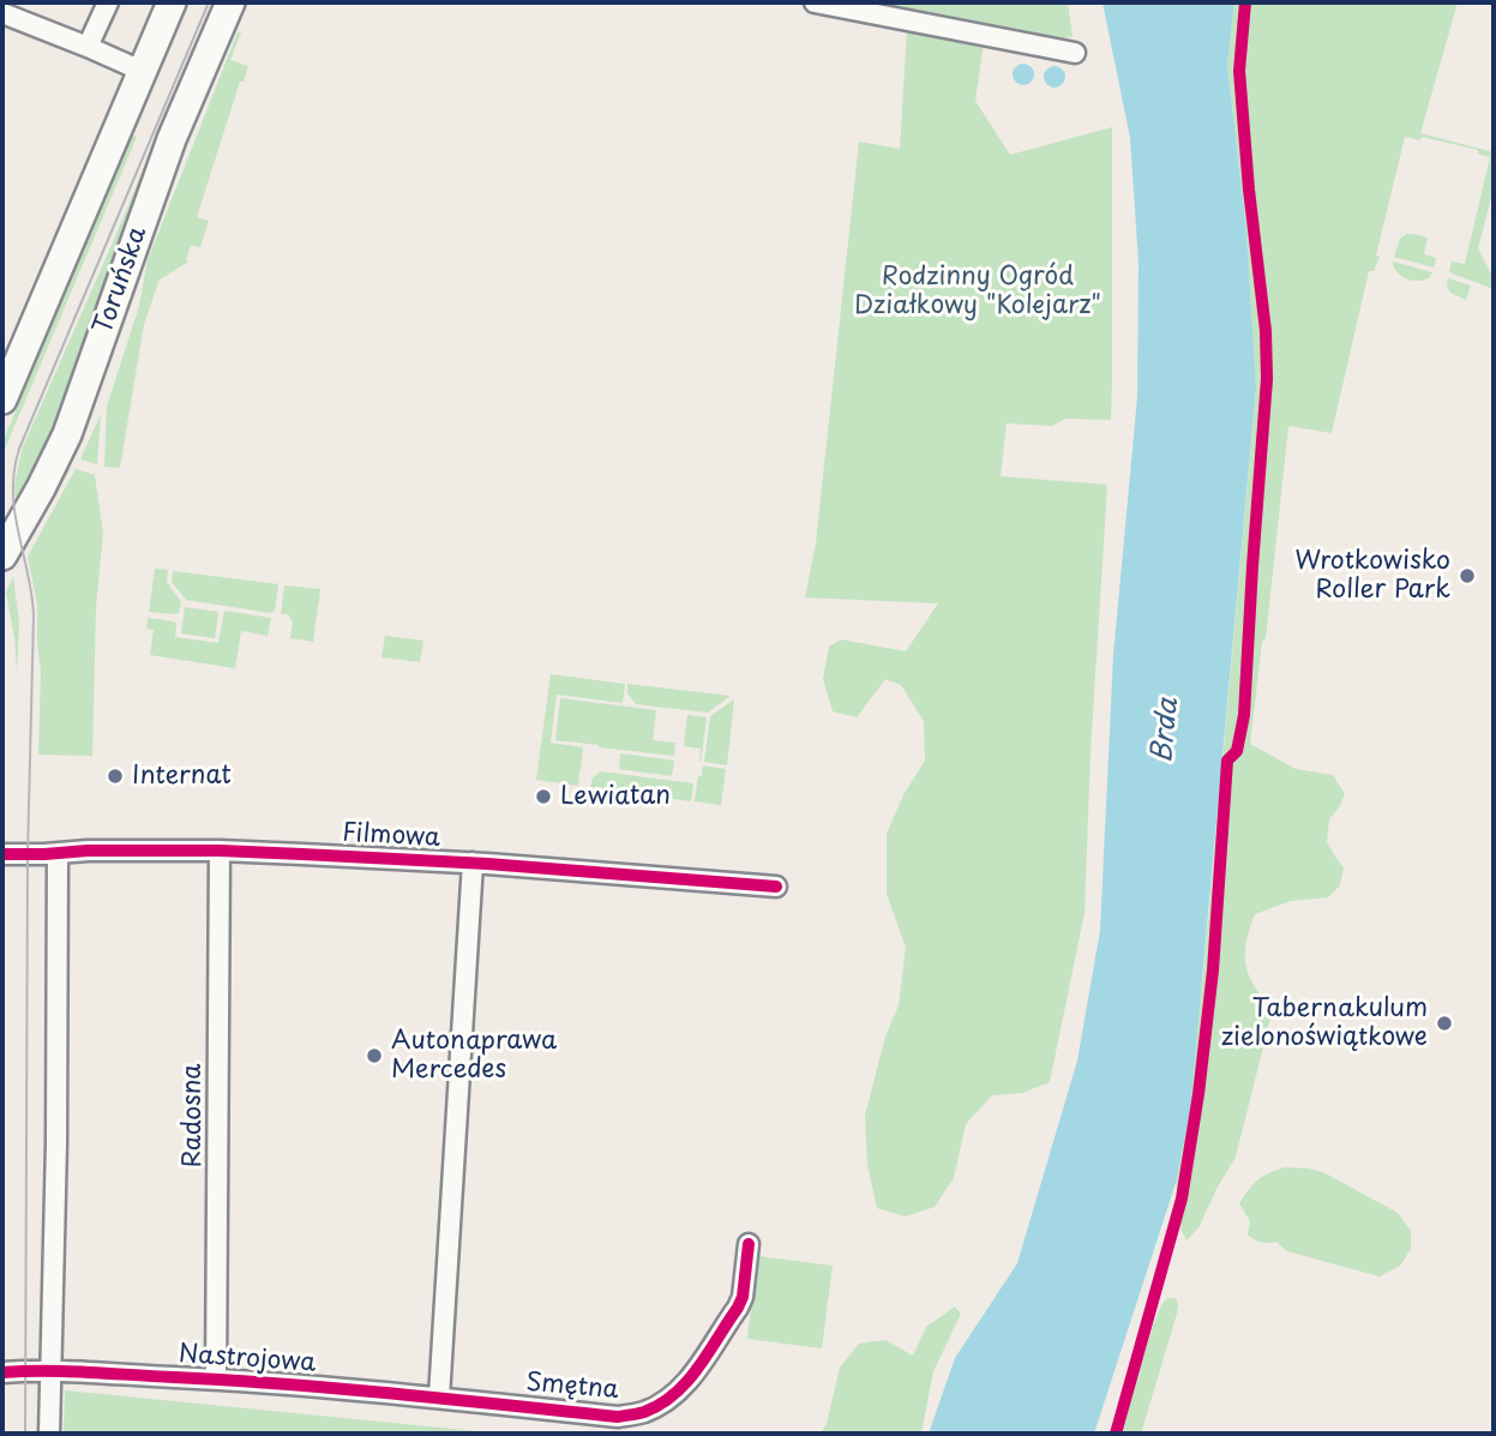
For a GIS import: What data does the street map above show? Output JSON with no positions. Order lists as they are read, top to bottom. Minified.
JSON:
{"streets":{"main road":["Toruńska"],"street":["Filmowa","Radosna","Nastrojowa","Smętna"]},"crossings":[["Filmowa","Radosna"],["Radosna","Nastrojowa"],["Nastrojowa","Smętna"]],"water":["Brda"],"parks":["Rodzinny Ogród Działkowy \"Kolejarz\""],"places":["Wrotkowisko Roller Park","Internat","Lewiatan","Tabernakulum zielonoświątkowe","Autonaprawa Mercedes"]}
